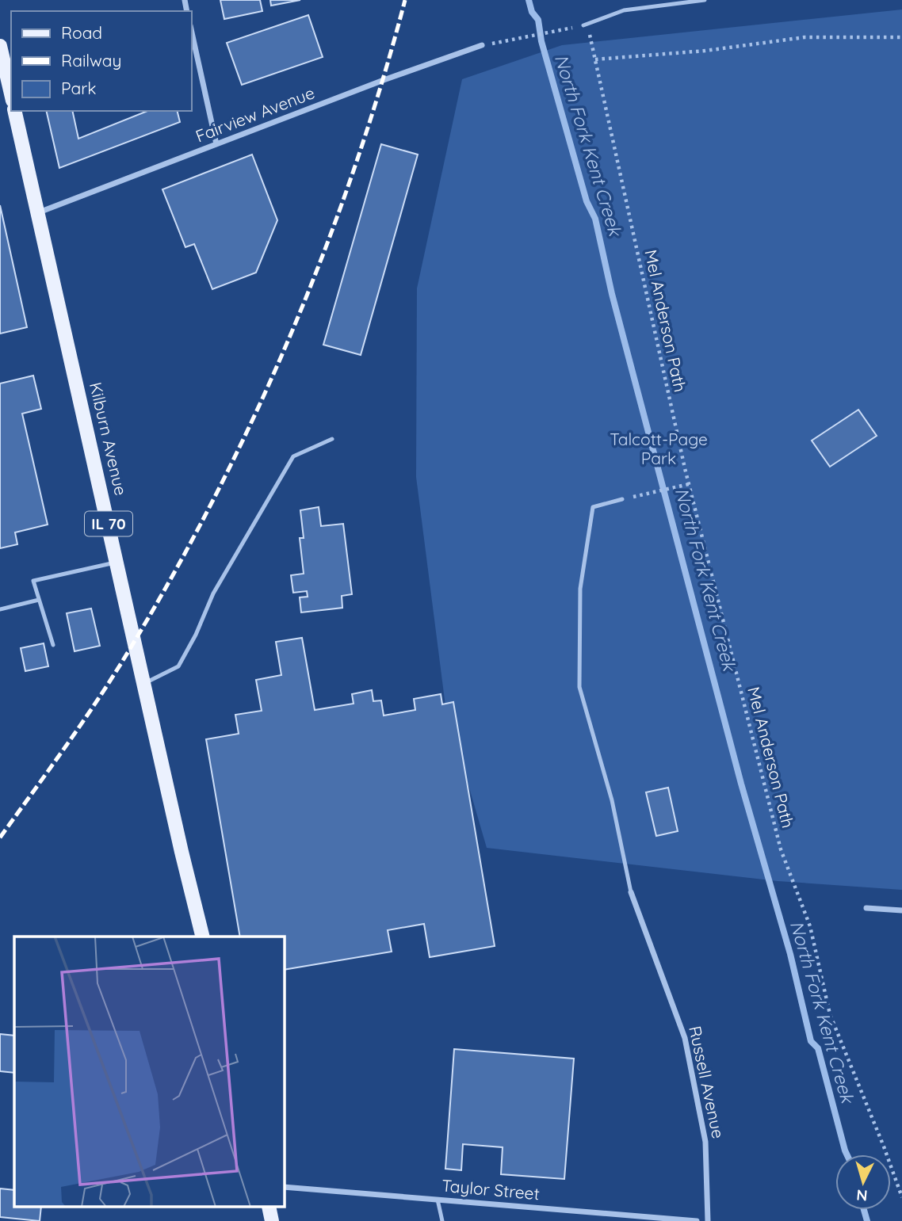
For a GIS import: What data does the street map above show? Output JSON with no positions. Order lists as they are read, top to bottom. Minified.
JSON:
{"streets":{"main road":["Kilburn Avenue","IL 70"],"street":["Fairview Avenue","Russell Avenue","Taylor Street"],"path":["Mel Anderson Path"]},"crossings":[["Fairview Avenue","Kilburn Avenue"]],"water":["North Fork Kent Creek"],"parks":["Talcott-Page Park"],"legend":["Road","Railway","Park"],"north":"bottom"}
